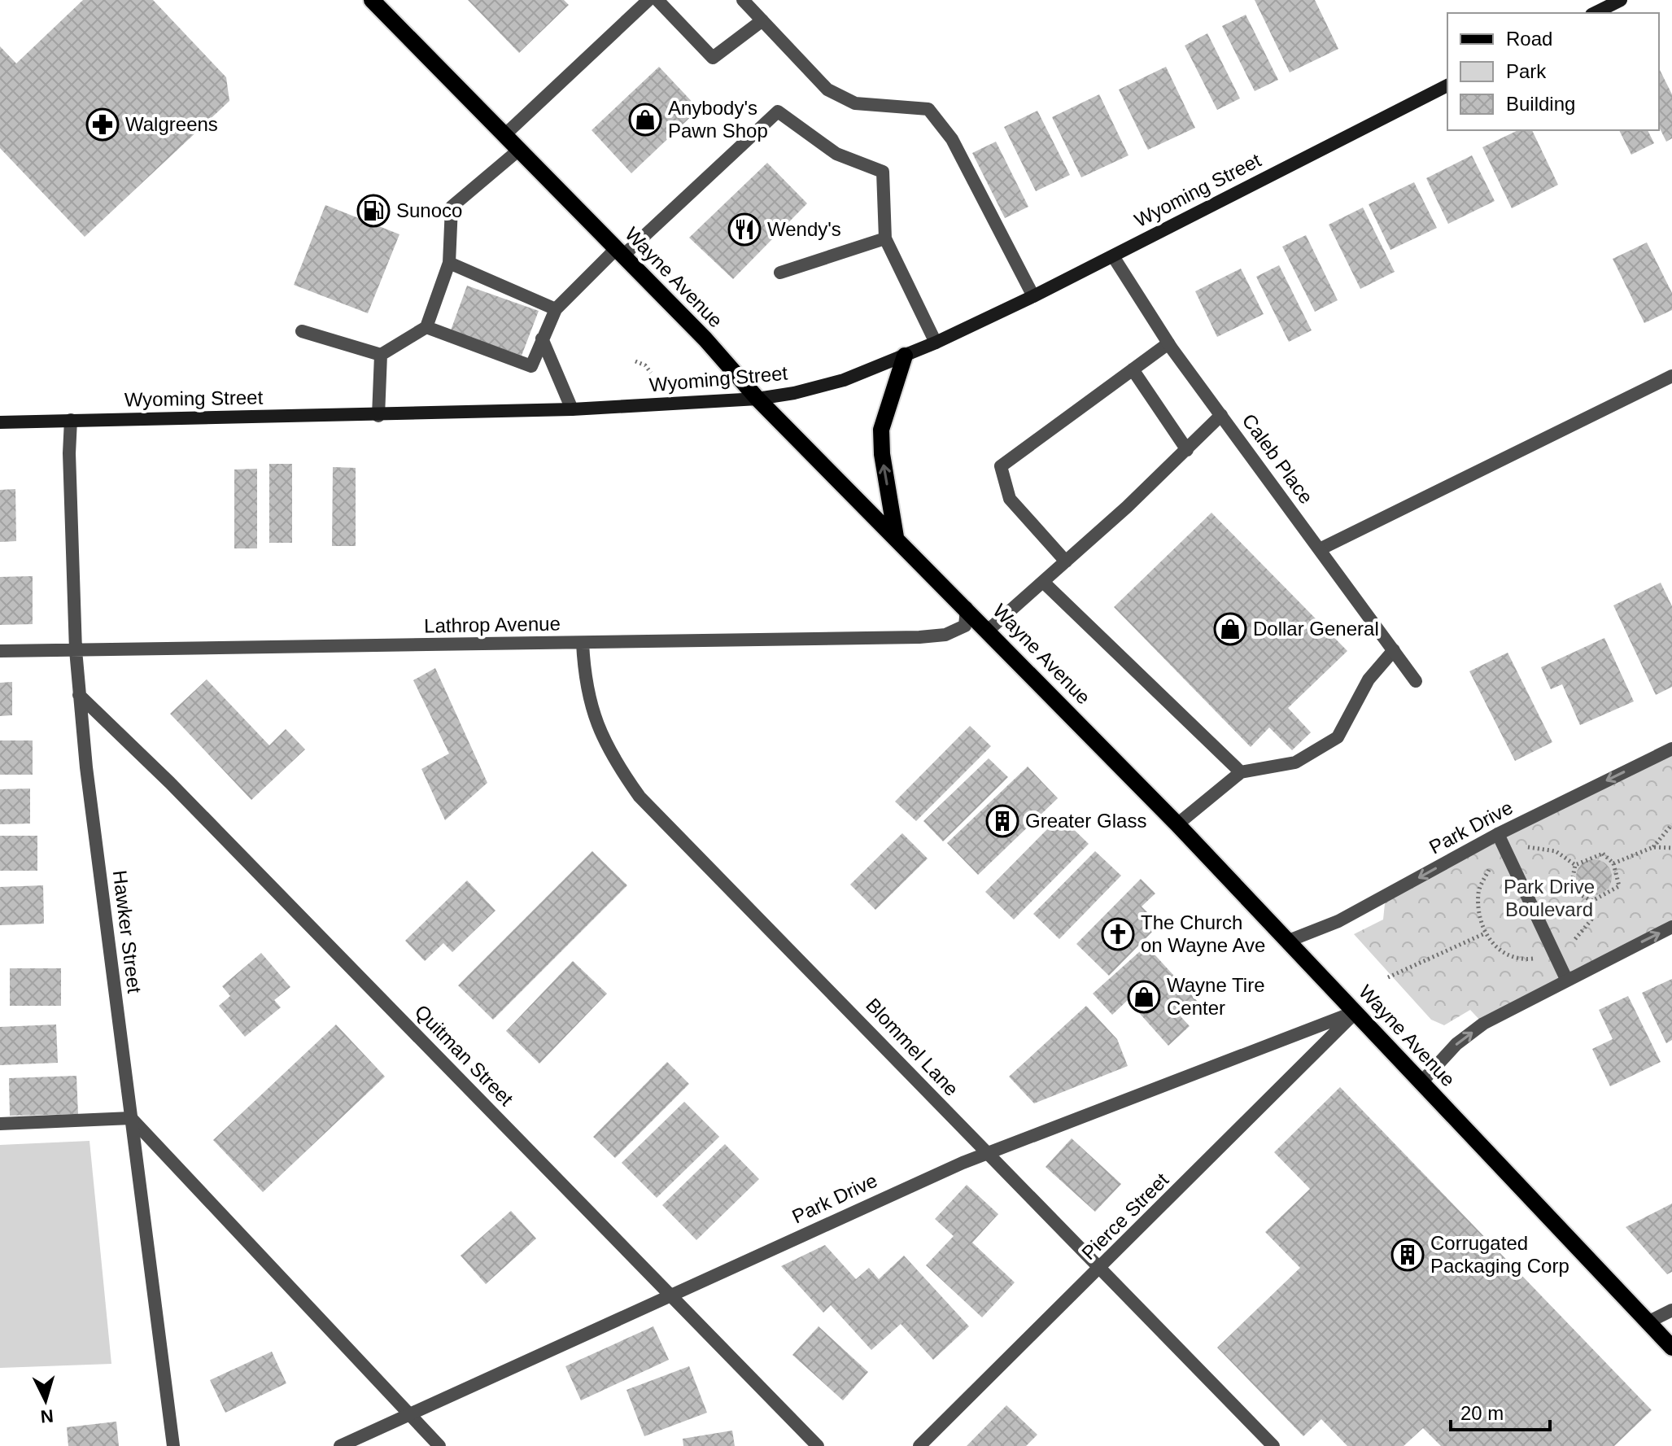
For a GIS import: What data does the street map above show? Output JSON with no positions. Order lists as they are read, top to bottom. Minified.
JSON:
{"streets":{"main road":["Wayne Avenue"],"street":["Wyoming Street","Caleb Place","Lathrop Avenue","Park Drive","Hawker Street","Blommel Lane","Quitman Street","Pierce Street"]},"crossings":[["Wyoming Street","Wayne Avenue"],["Wyoming Street","Caleb Place"],["Wyoming Street","Hawker Street"],["Wayne Avenue","Lathrop Avenue"],["Wayne Avenue","Park Drive"],["Wayne Avenue","Pierce Street"],["Lathrop Avenue","Hawker Street"],["Lathrop Avenue","Blommel Lane"],["Park Drive","Blommel Lane"],["Park Drive","Quitman Street"],["Park Drive","Pierce Street"],["Hawker Street","Quitman Street"],["Blommel Lane","Pierce Street"]],"parks":["Park Drive Boulevard"],"places":{"shop":["Anybody's Pawn Shop","Dollar General","Wayne Tire Center"],"pharmacy":["Walgreens"],"fuel station":["Sunoco"],"restaurant":["Wendy's"],"building":["Greater Glass","Corrugated Packaging Corp"],"church":["The Church on Wayne Ave"]},"legend":["Road","Park","Building"],"scale_bar":"20 m","north":"bottom"}
